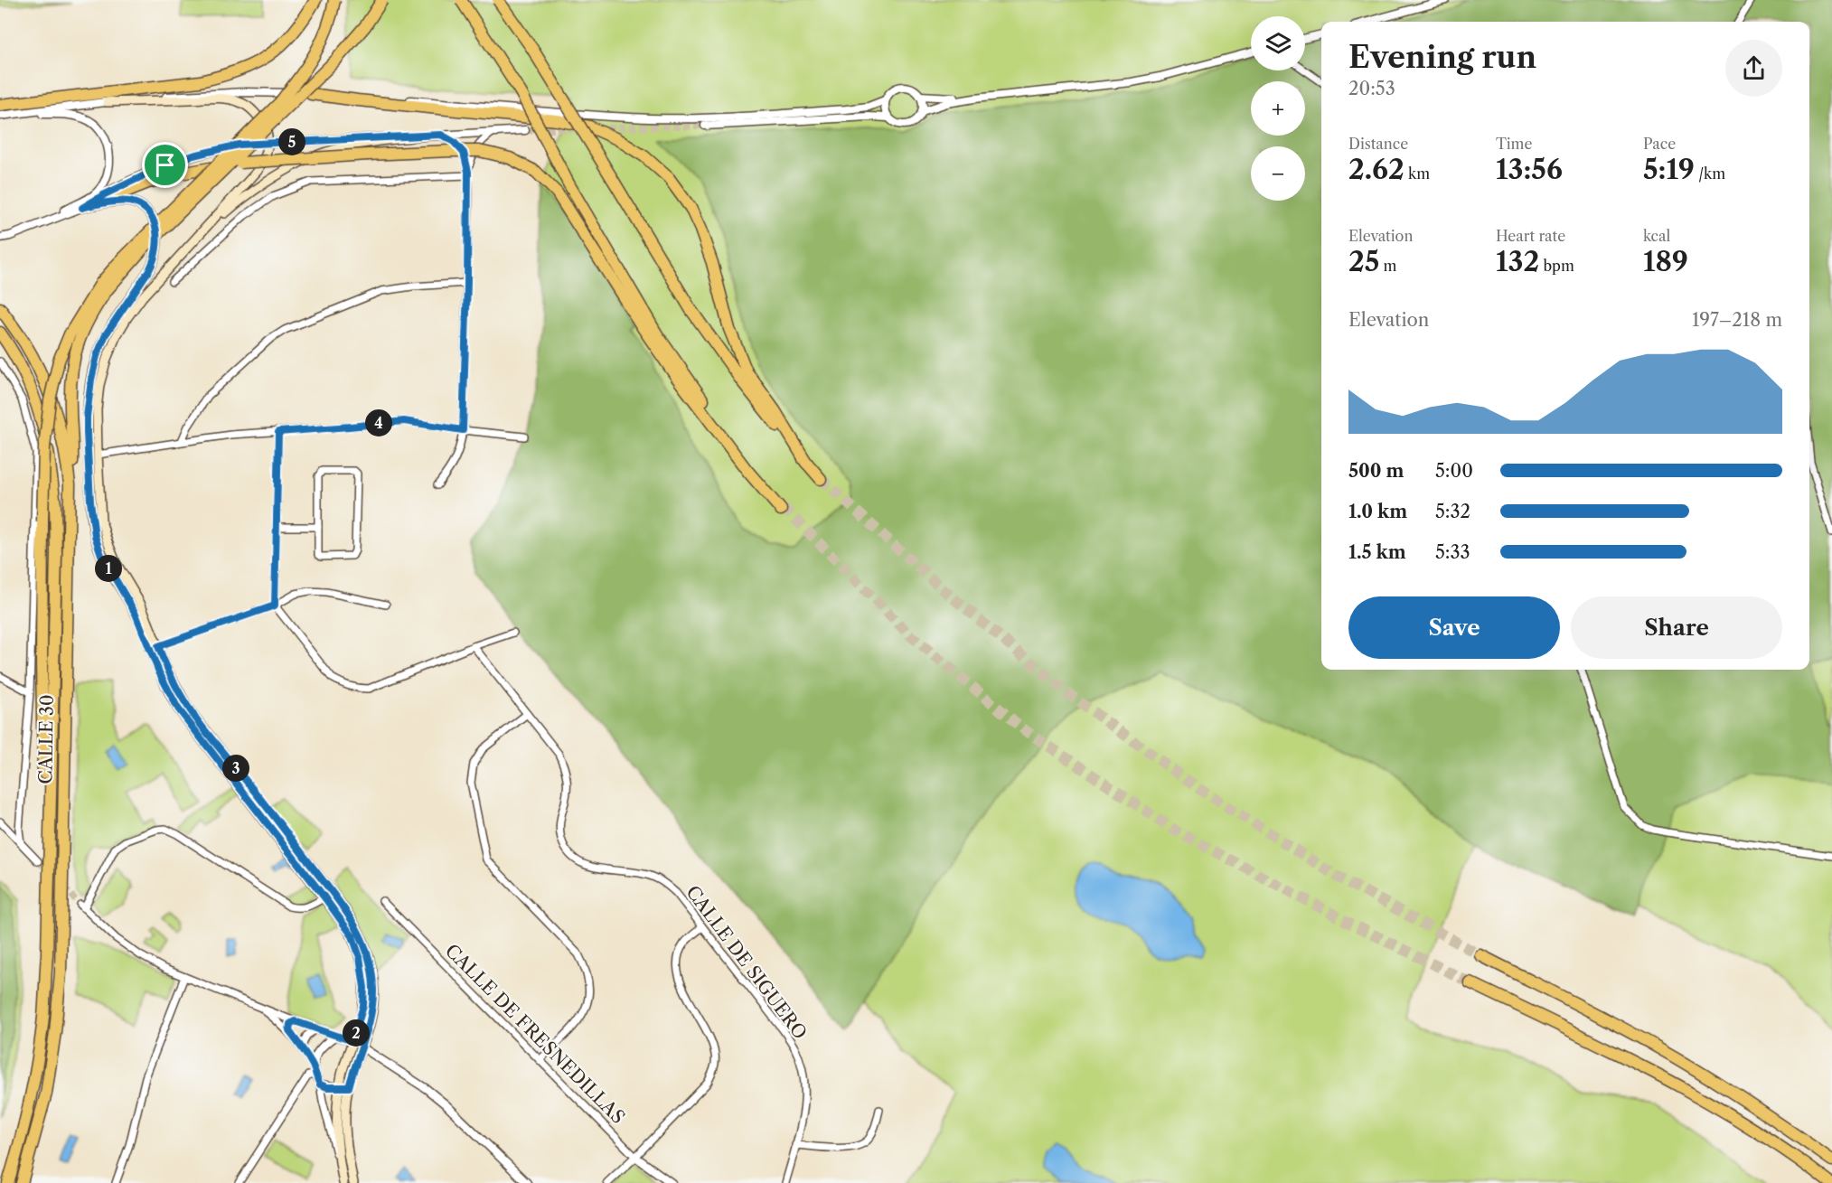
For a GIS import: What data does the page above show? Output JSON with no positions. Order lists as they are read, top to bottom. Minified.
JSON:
{"streets":{"highway":["CALLE 30"],"street":["CALLE DE SIGUERO","CALLE DE FRESNEDILLAS"]},"page":{"map_buttons":["+","−"],"heading":["Evening run","20:53"],"stats":[["Distance","2.62 km"],["Time","13:56"],["Pace","5:19 /km"],["Elevation","25 m"],["Heart rate","132 bpm"],["kcal","189"]],"pins":["5","4","1","3","2"],"chart":["Elevation","197–218 m"],"list":[{"name":"500 m","note":"5:00"},{"name":"1.0 km","note":"5:32"},{"name":"1.5 km","note":"5:33"}],"buttons":["Save","Share"]}}
